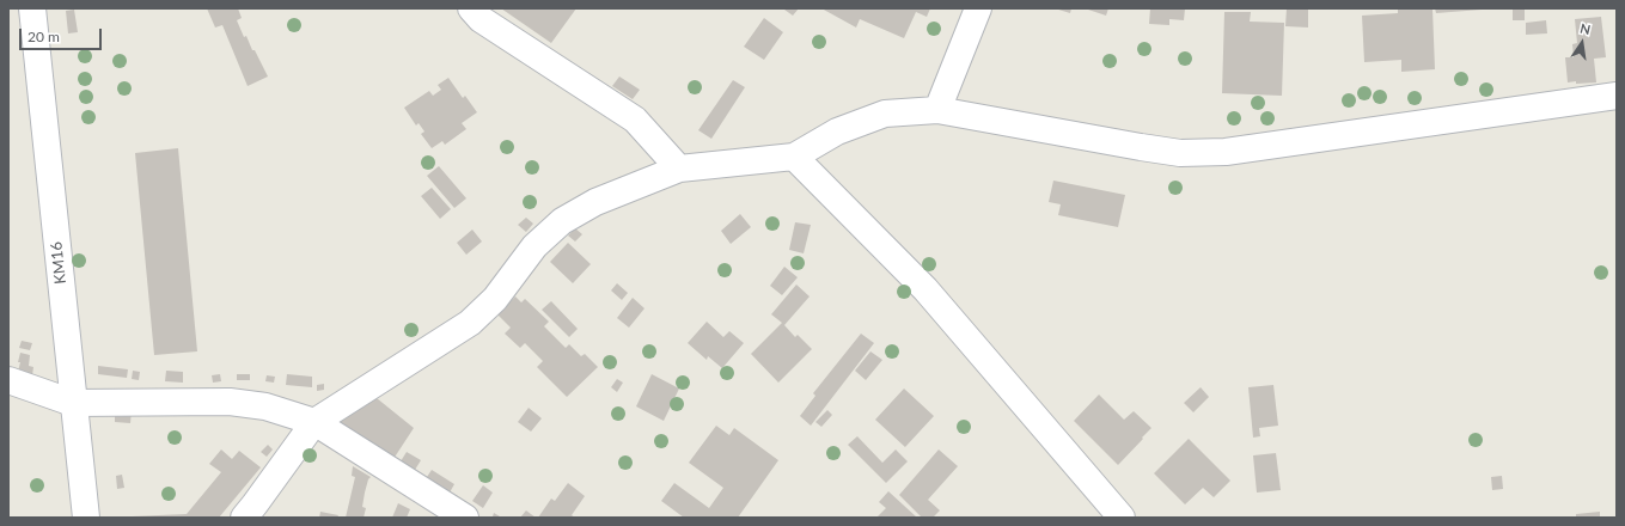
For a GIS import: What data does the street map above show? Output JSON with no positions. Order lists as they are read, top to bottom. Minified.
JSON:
{"streets":{"street":["KM16"]},"scale_bar":"20 m","north":"top"}
